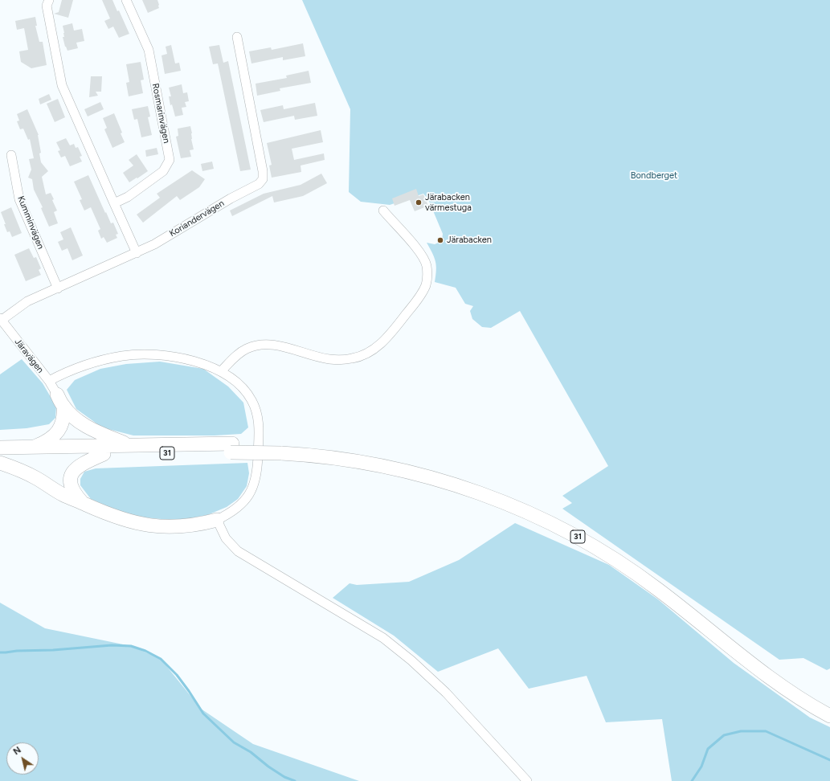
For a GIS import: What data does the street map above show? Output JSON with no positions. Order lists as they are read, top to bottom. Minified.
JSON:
{"streets":{"highway":["31"],"street":["Rosmarinvägen","Koriandervägen","Kumminvägen","Järavägen"]},"crossings":[["Koriandervägen","Kumminvägen"],["Koriandervägen","Järavägen"]],"parks":["Bondberget"],"places":["Järabacken värmestuga","Järabacken"],"north":"top left"}
